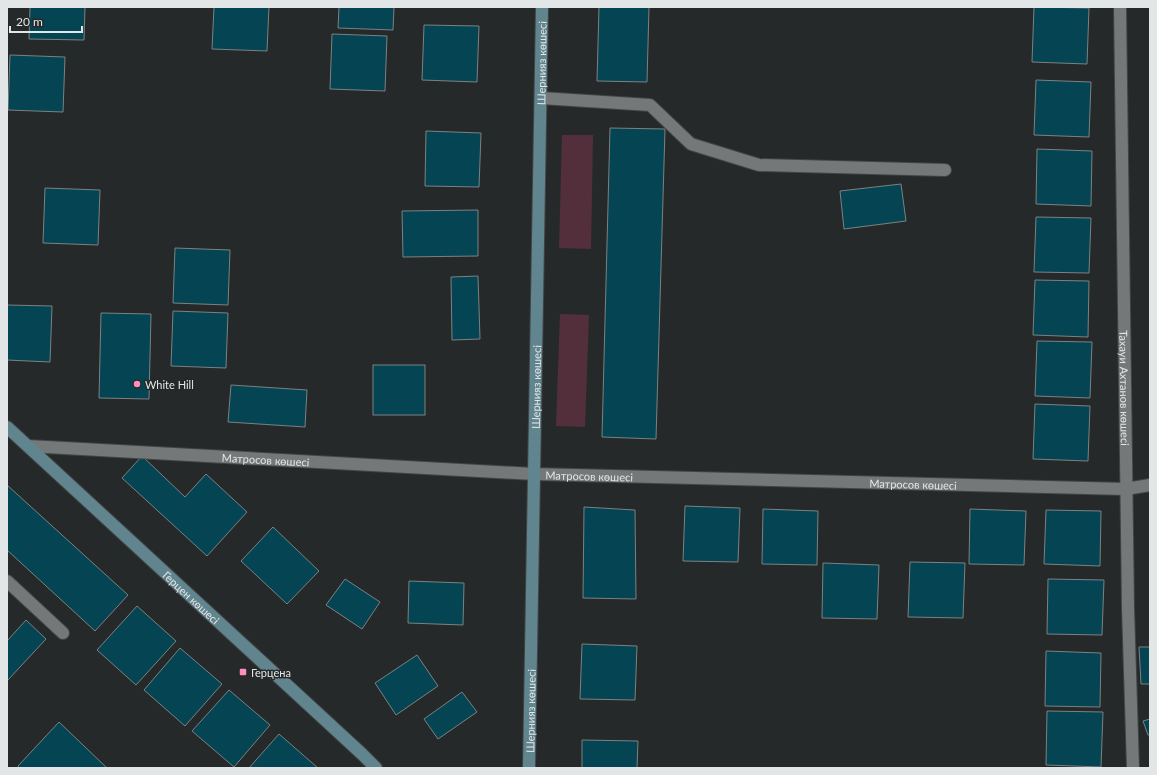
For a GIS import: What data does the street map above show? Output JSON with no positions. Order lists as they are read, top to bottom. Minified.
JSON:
{"streets":{"street":["Шернияз көшесі","Тахауи Ахтанов көшесі","Матросов көшесі","Герцен көшесі"]},"crossings":[["Шернияз көшесі","Матросов көшесі"],["Тахауи Ахтанов көшесі","Матросов көшесі"],["Матросов көшесі","Герцен көшесі"]],"places":{"other":["White Hill"],"transit":["Герцена"]},"scale_bar":"20 m"}
